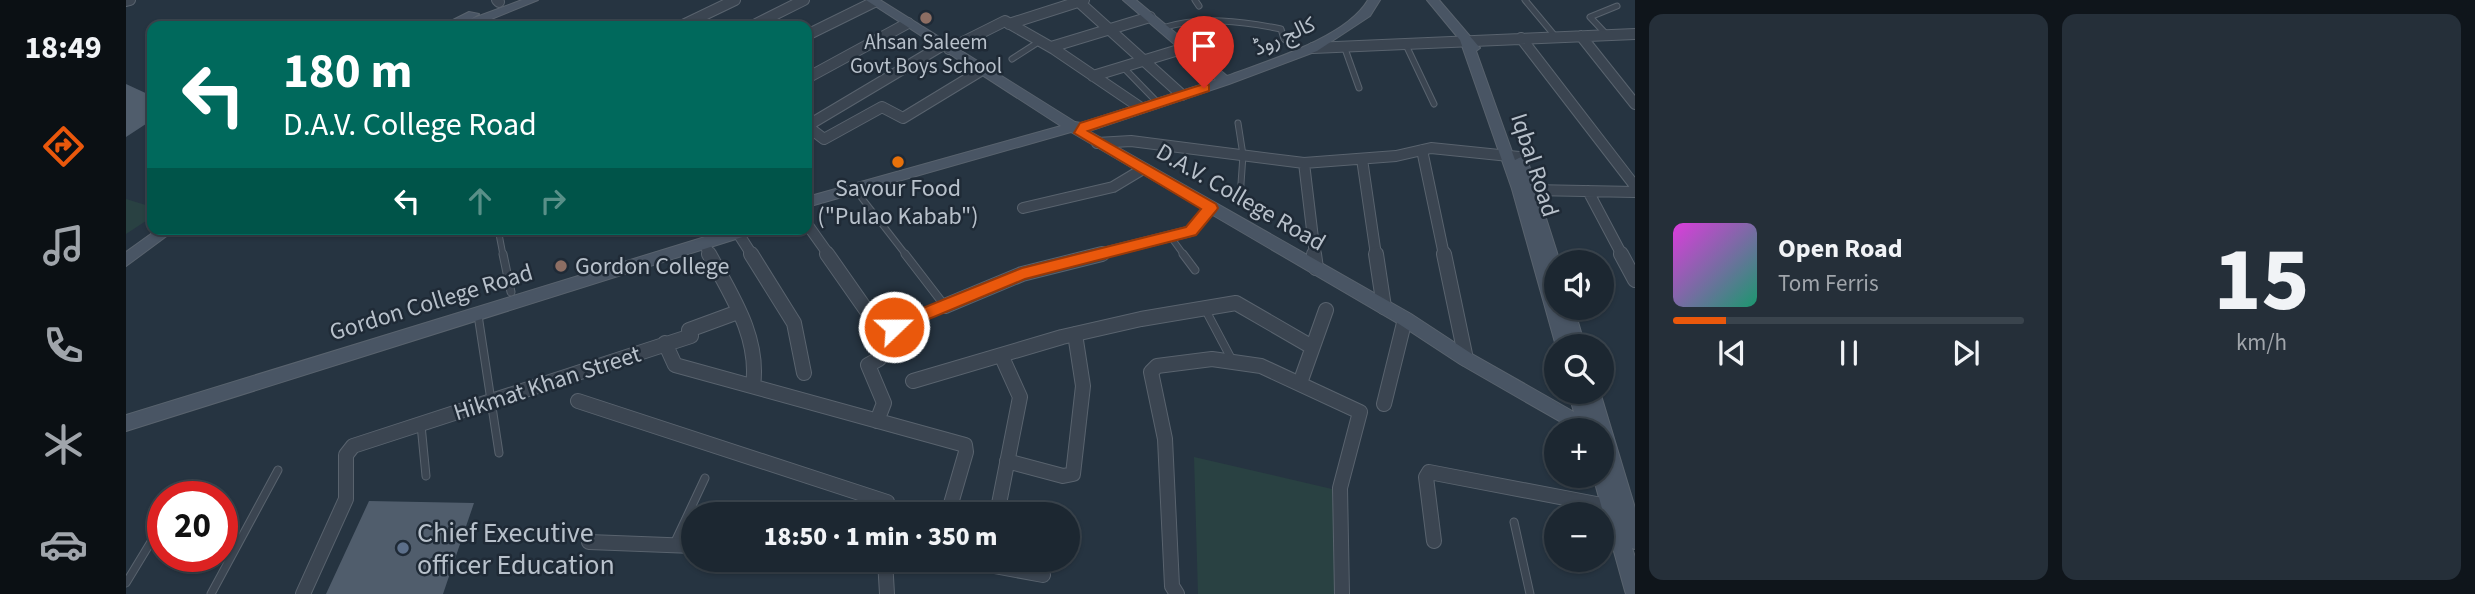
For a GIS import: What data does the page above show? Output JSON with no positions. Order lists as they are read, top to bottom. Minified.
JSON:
{"streets":{"street":["کالج روڈ","Iqbal Road","D.A.V. College Road","Gordon College Road","Hikmat Khan Street"]},"crossings":[["کالج روڈ","D.A.V. College Road"]],"places":["Ahsan Saleem Govt Boys School","Savour Food (\"Pulao Kabab\")","Gordon College","Chief Executive officer Education"],"page":{"tabs":"18:49","tile":["15","km/h"],"turn":["180 m","D.A.V. College Road"],"song":["Open Road","Tom Ferris"],"map_buttons":["+","−"],"limit":"20","trip":"18:50 · 1 min · 350 m"}}
